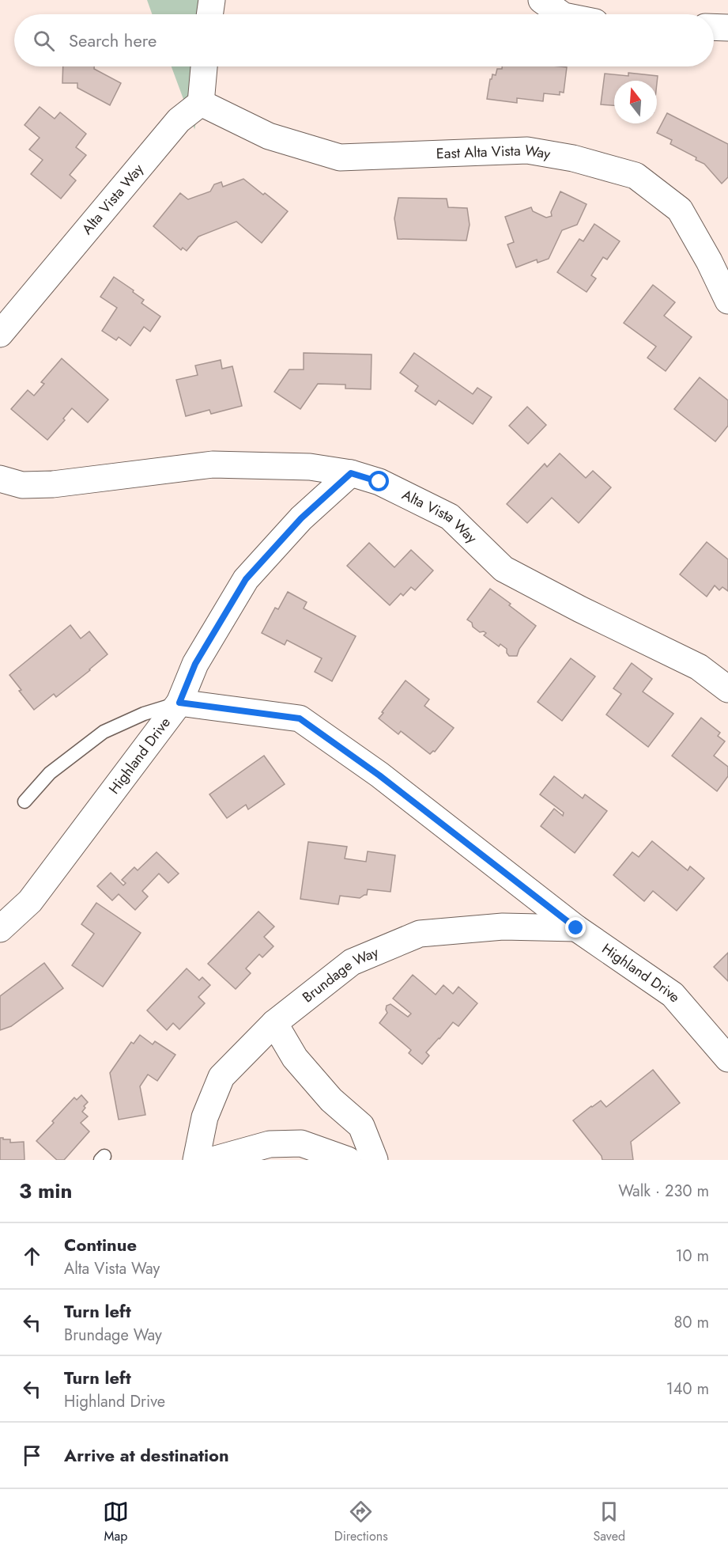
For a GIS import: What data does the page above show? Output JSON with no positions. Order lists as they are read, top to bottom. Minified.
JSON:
{"streets":{"street":["East Alta Vista Way","Alta Vista Way","Highland Drive","Brundage Way"]},"crossings":[["East Alta Vista Way","Alta Vista Way"],["Highland Drive","Brundage Way"]],"north":"top","page":{"search":"Search here","heading":["3 min","Walk · 230 m"],"list":[["Continue","Alta Vista Way","10 m"],["Turn left","Brundage Way","80 m"],["Turn left","Highland Drive","140 m"],"Arrive at destination"],"nav":["Map","Directions","Saved"]}}
